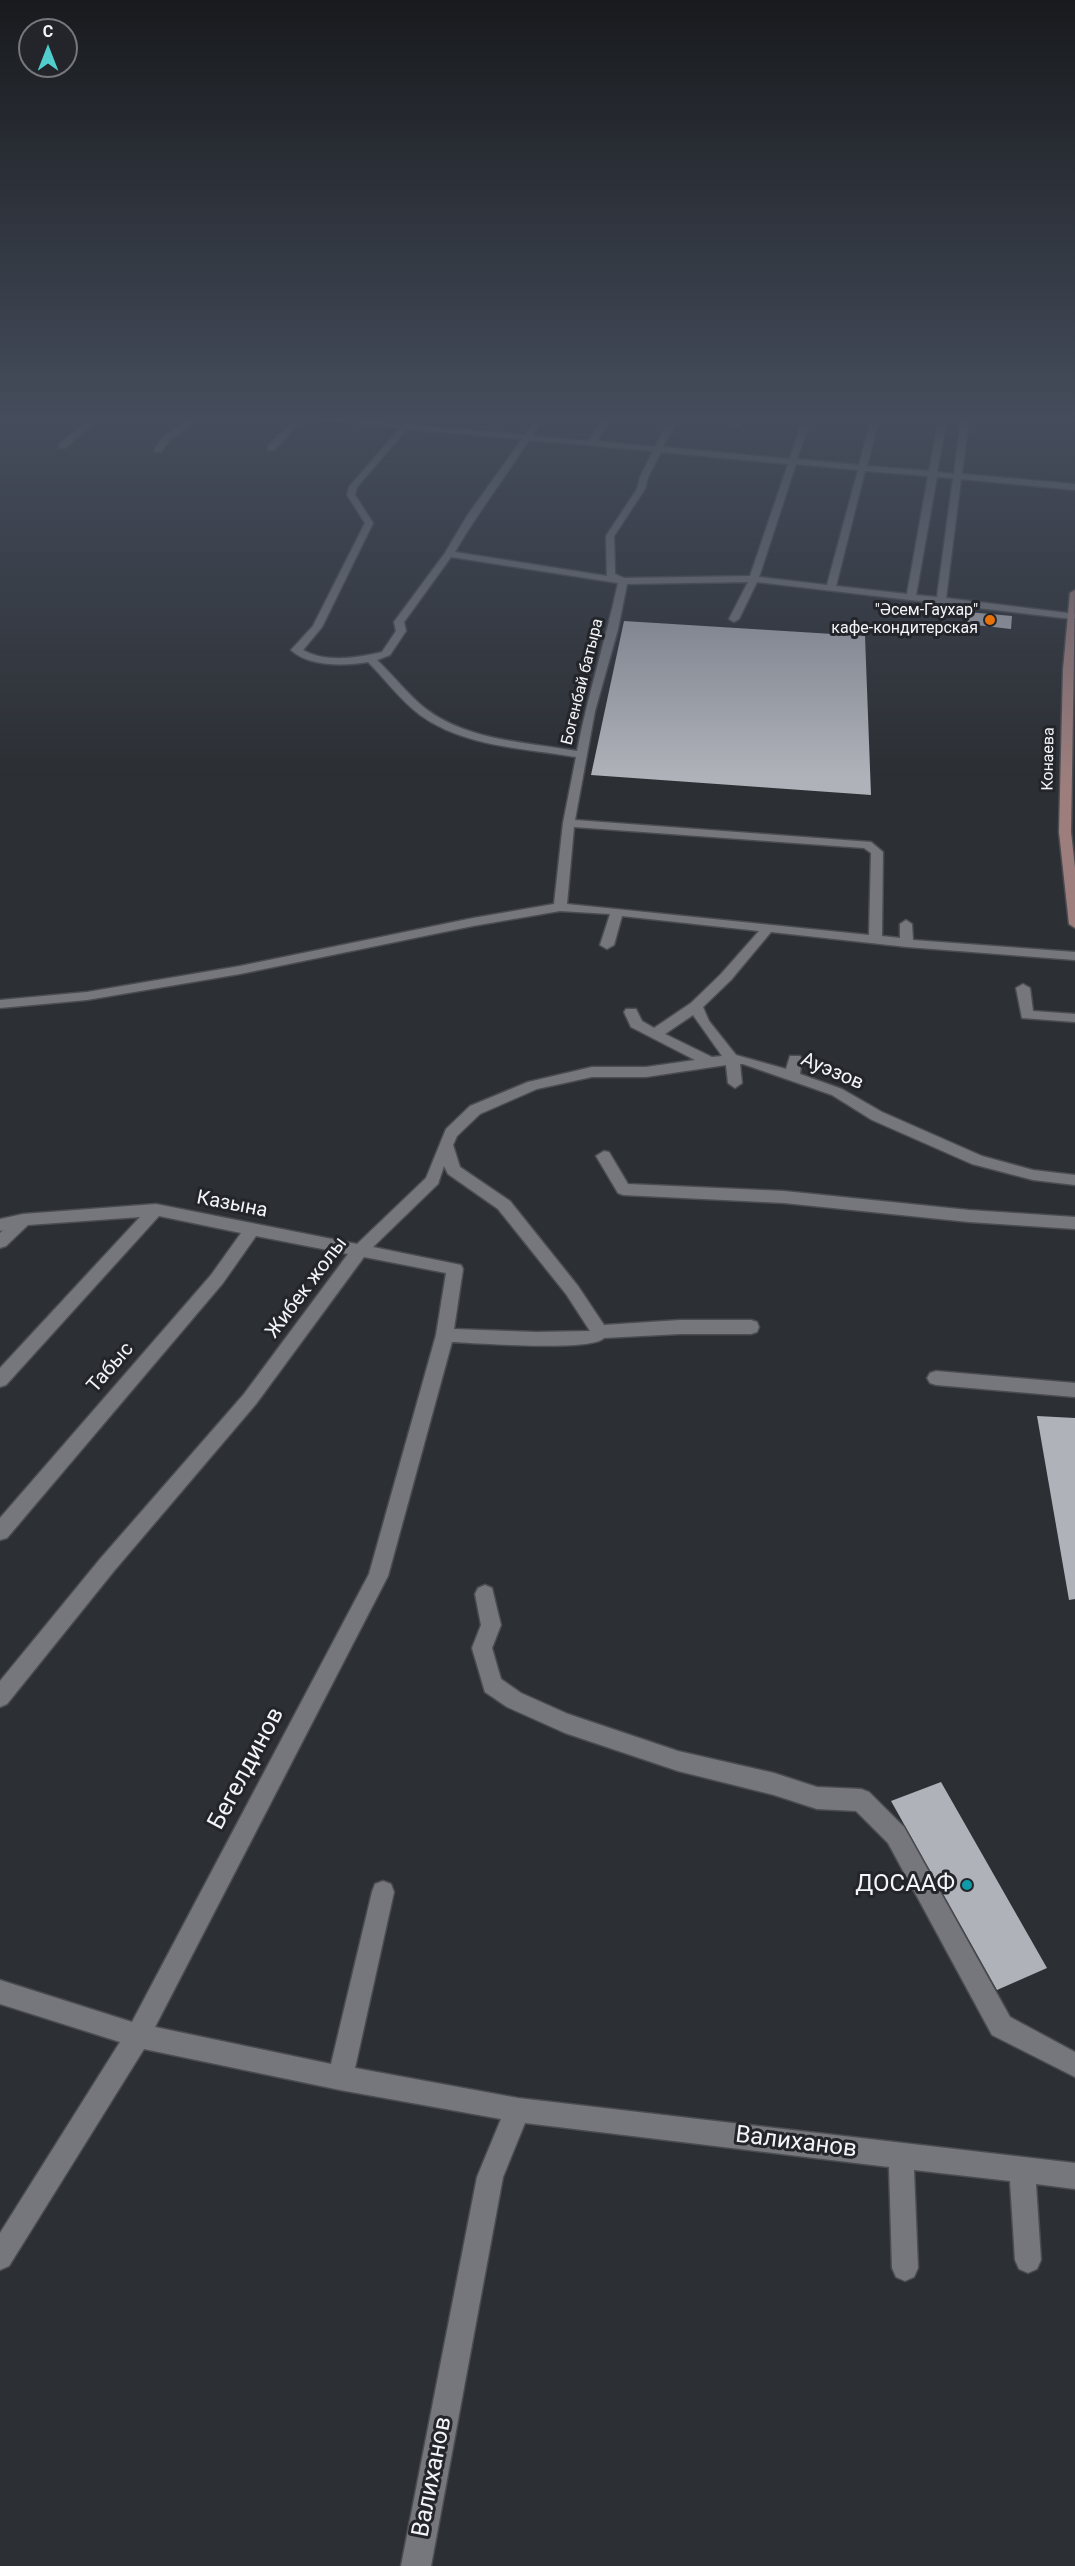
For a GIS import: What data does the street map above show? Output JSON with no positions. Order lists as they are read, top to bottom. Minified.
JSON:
{"streets":{"main road":["Конаева"],"street":["Богенбай батыра","Ауэзов","Казына","Жибек жолы","Табыс","Бегелдинов","Валиханов"]},"crossings":[["Ауэзов","Жибек жолы"],["Казына","Жибек жолы"],["Казына","Табыс"],["Казына","Бегелдинов"],["Бегелдинов","Валиханов"]],"places":["\"Әсем-Гаухар\" кафе-кондитерская","ДОСААФ"],"north":"top"}
